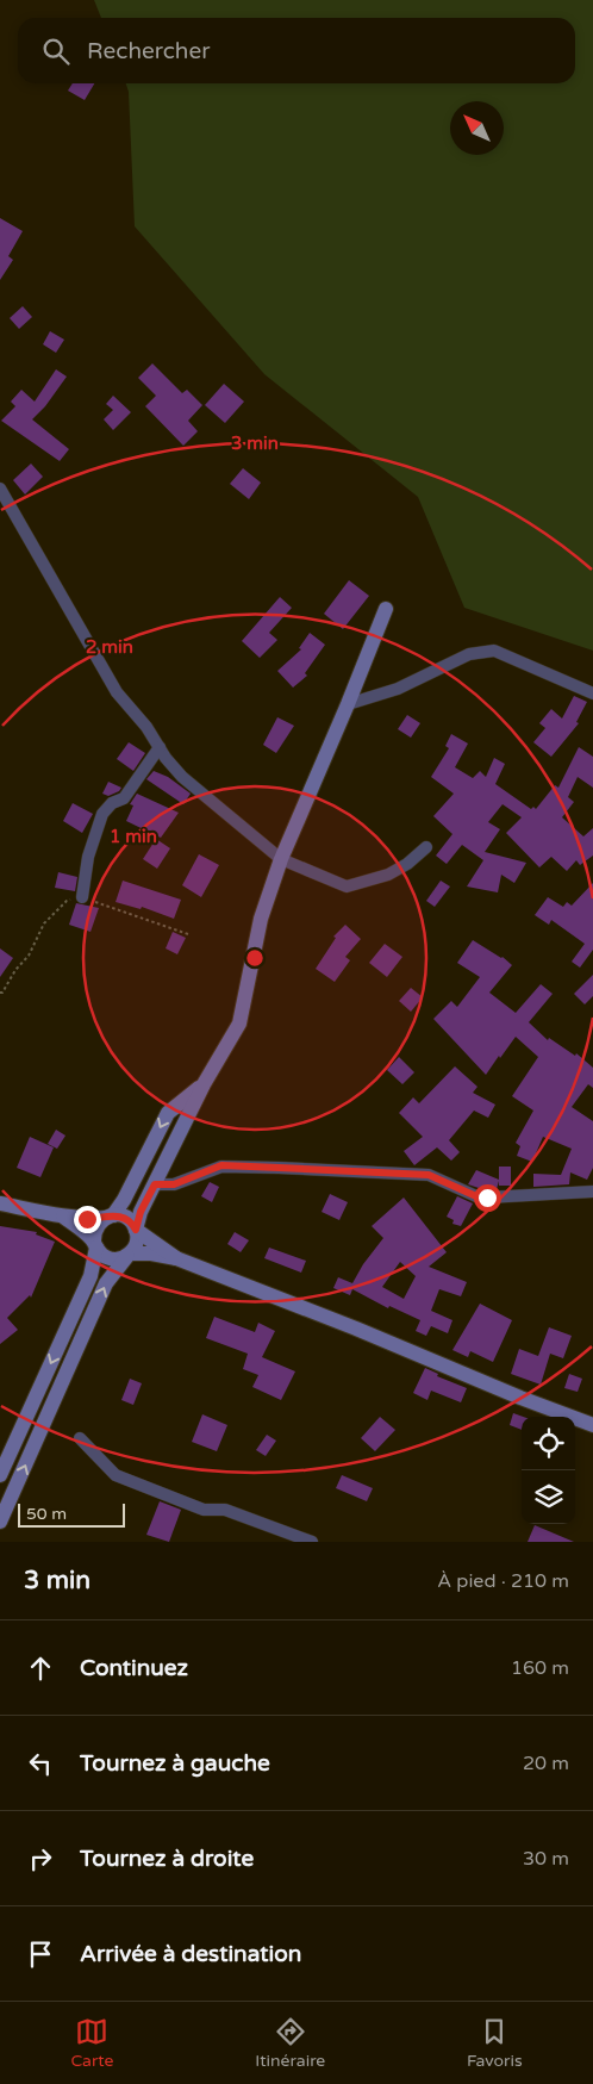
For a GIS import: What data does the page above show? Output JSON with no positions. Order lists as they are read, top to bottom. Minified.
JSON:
{"scale_bar":"50 m","north":"top left","page":{"search":"Rechercher","scale":"50 m","heading":["3 min","À pied · 210 m"],"list":[["Continuez","160 m"],["Tournez à gauche","20 m"],["Tournez à droite","30 m"],"Arrivée à destination"],"nav":["Carte","Itinéraire","Favoris"]},"rings":["3 min","2 min","1 min"]}
